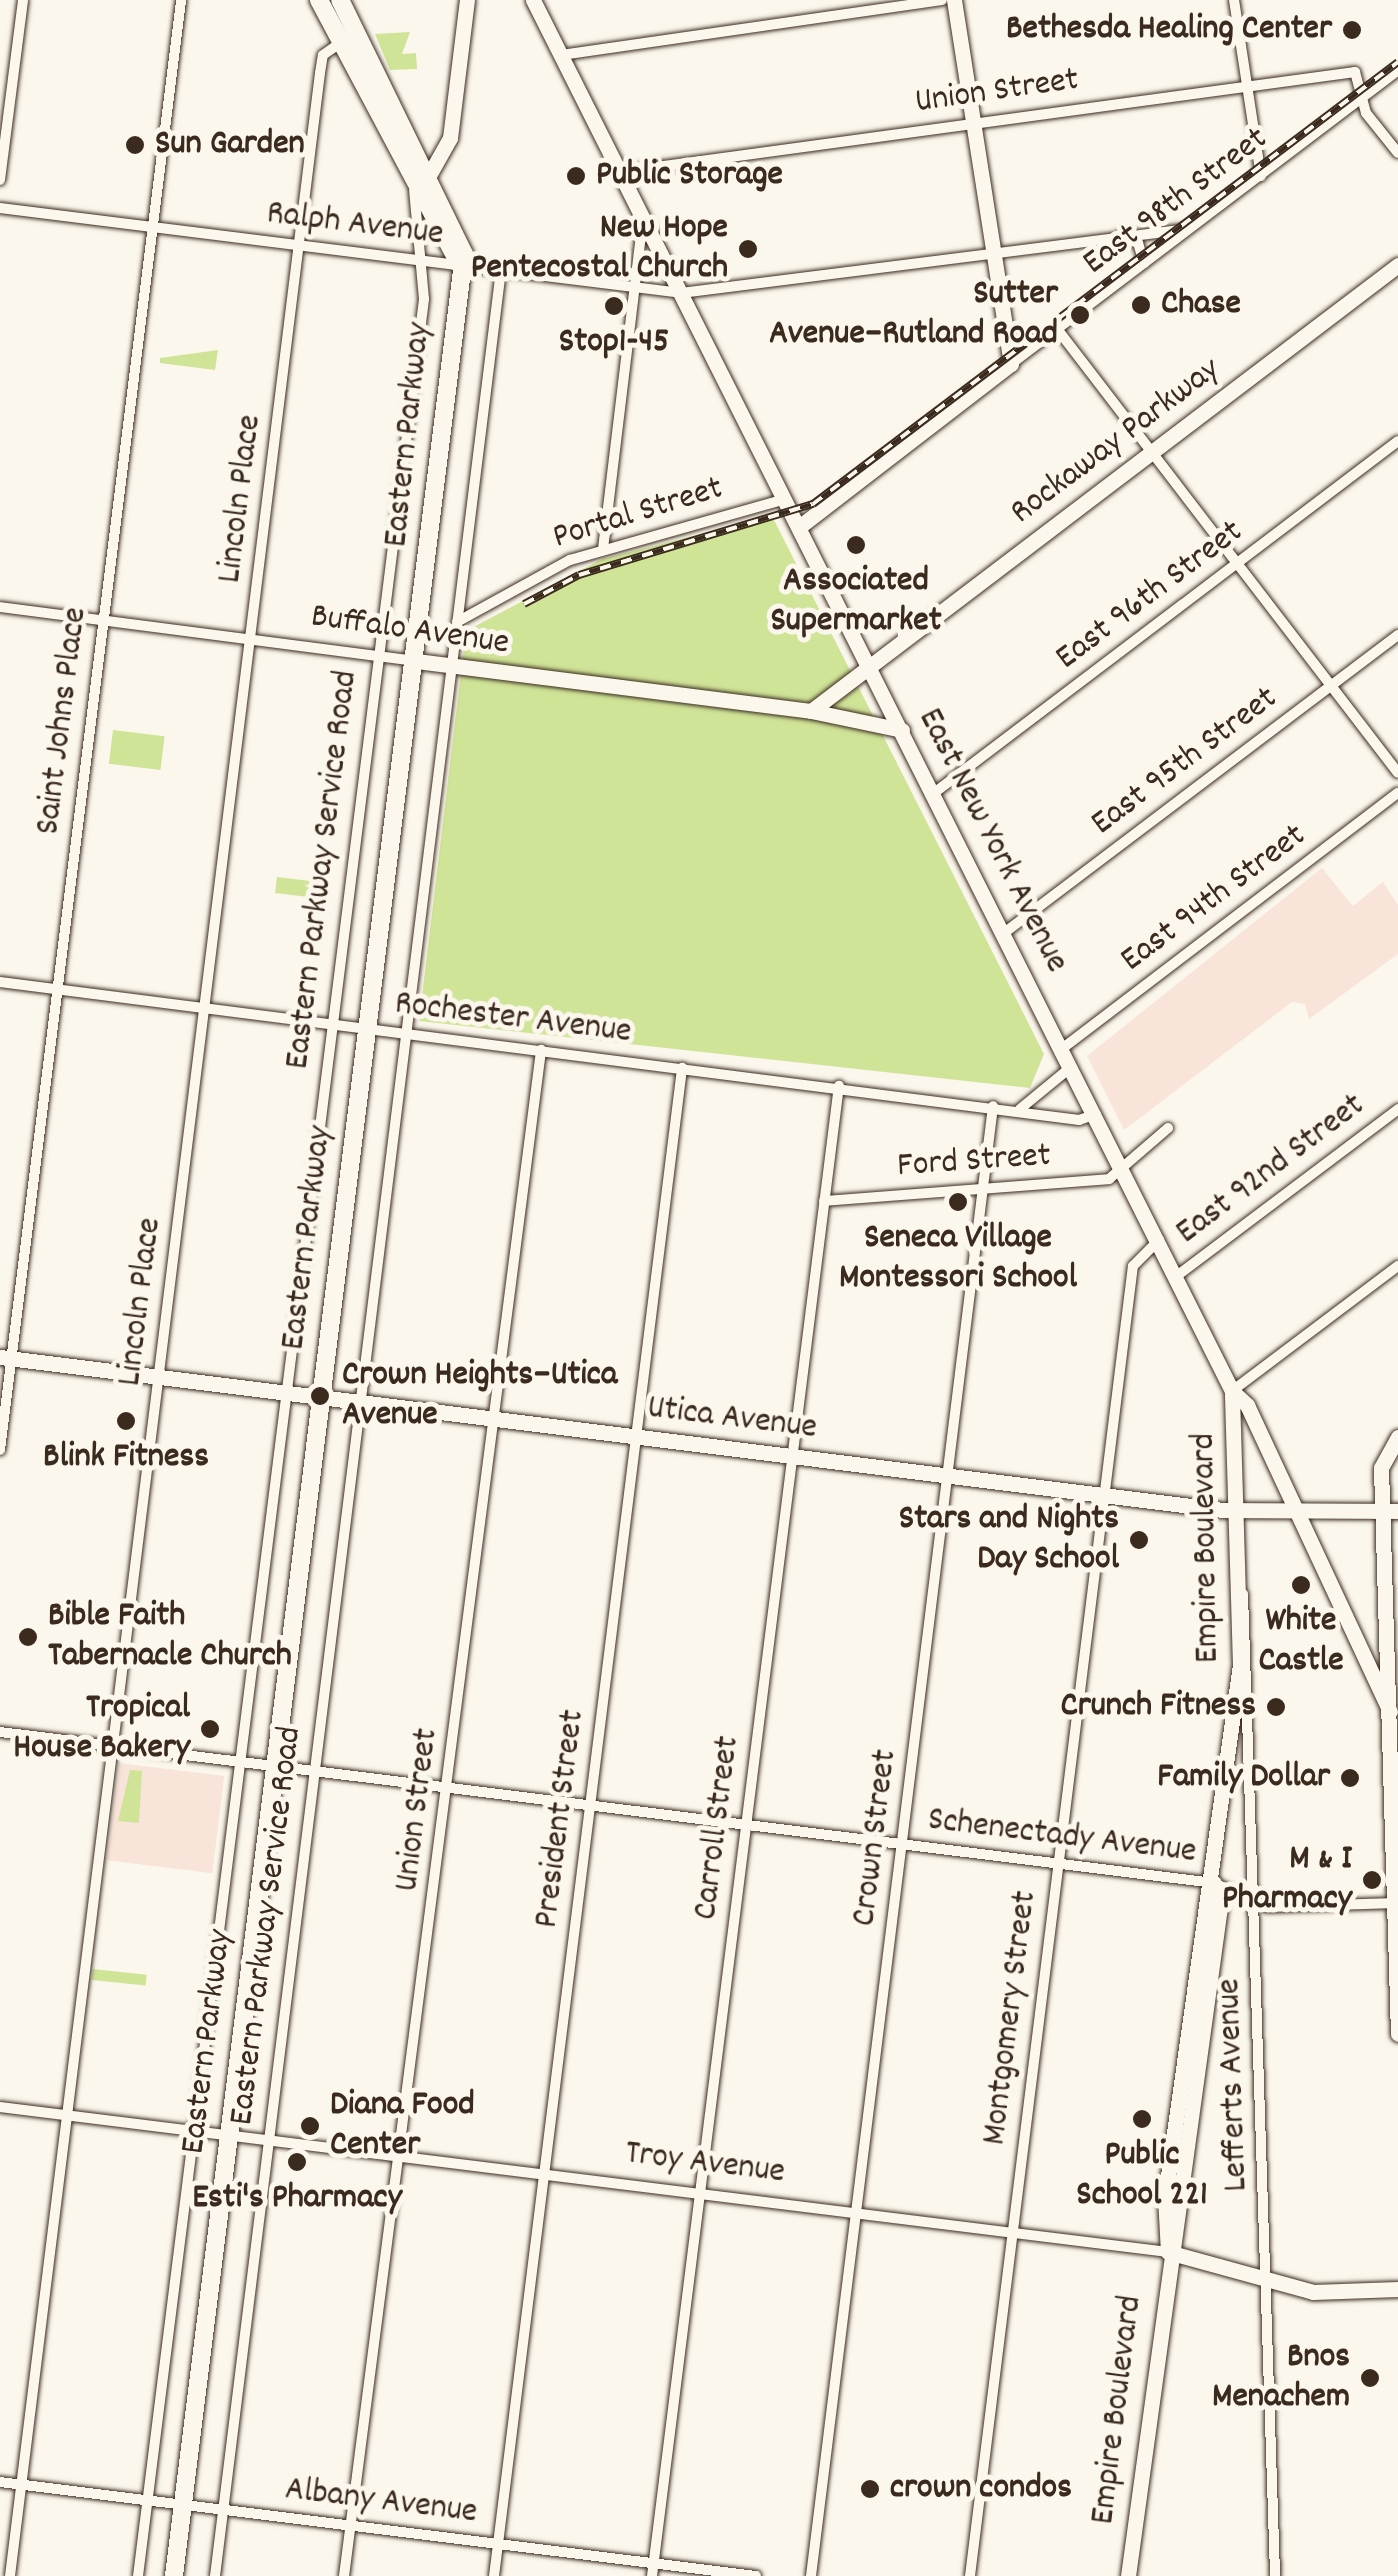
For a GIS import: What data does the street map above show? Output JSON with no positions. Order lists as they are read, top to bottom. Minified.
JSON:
{"streets":{"main road":["East 98th Street","Eastern Parkway","Rockaway Parkway","Buffalo Avenue","East New York Avenue","Utica Avenue","Empire Boulevard","Troy Avenue"],"street":["Union Street","Ralph Avenue","Lincoln Place","Portal Street","East 96th Street","Saint Johns Place","East 95th Street","Eastern Parkway Service Road","East 94th Street","Rochester Avenue","Ford Street","East 92nd Street","President Street","Carroll Street","Schenectady Avenue","Crown Street","Montgomery Street","Lefferts Avenue","Albany Avenue"]},"crossings":[["Union Street","East 98th Street"],["Union Street","East New York Avenue"],["Union Street","Rochester Avenue"],["Union Street","Utica Avenue"],["Union Street","Schenectady Avenue"],["Union Street","Troy Avenue"],["Union Street","Albany Avenue"],["East 98th Street","Ralph Avenue"],["East 98th Street","East New York Avenue"],["Ralph Avenue","Eastern Parkway"],["Ralph Avenue","Lincoln Place"],["Ralph Avenue","Saint Johns Place"],["Ralph Avenue","East New York Avenue"],["Ralph Avenue","Eastern Parkway Service Road"],["Eastern Parkway","Lincoln Place"],["Eastern Parkway","Buffalo Avenue"],["Eastern Parkway","Eastern Parkway Service Road"],["Eastern Parkway","Rochester Avenue"],["Eastern Parkway","Utica Avenue"],["Eastern Parkway","Schenectady Avenue"],["Eastern Parkway","Troy Avenue"],["Eastern Parkway","Albany Avenue"],["Rockaway Parkway","East New York Avenue"],["Lincoln Place","Buffalo Avenue"],["Lincoln Place","Rochester Avenue"],["Lincoln Place","Utica Avenue"],["Lincoln Place","Schenectady Avenue"],["Lincoln Place","Troy Avenue"],["Lincoln Place","Albany Avenue"],["Portal Street","East New York Avenue"],["Portal Street","Eastern Parkway Service Road"],["East 96th Street","East New York Avenue"],["Buffalo Avenue","Saint Johns Place"],["Buffalo Avenue","East New York Avenue"],["Buffalo Avenue","Eastern Parkway Service Road"],["Saint Johns Place","Rochester Avenue"],["Saint Johns Place","Utica Avenue"],["East 95th Street","East New York Avenue"],["East New York Avenue","East 94th Street"],["East New York Avenue","Rochester Avenue"],["East New York Avenue","Ford Street"],["East New York Avenue","East 92nd Street"],["East New York Avenue","Utica Avenue"],["East New York Avenue","Empire Boulevard"],["East New York Avenue","Montgomery Street"],["Eastern Parkway Service Road","Rochester Avenue"],["Eastern Parkway Service Road","Utica Avenue"],["Eastern Parkway Service Road","Schenectady Avenue"],["Eastern Parkway Service Road","Troy Avenue"],["Eastern Parkway Service Road","Albany Avenue"],["Rochester Avenue","President Street"],["Rochester Avenue","Carroll Street"],["Rochester Avenue","Crown Street"],["Ford Street","Carroll Street"],["Ford Street","Crown Street"],["Utica Avenue","Empire Boulevard"],["Utica Avenue","President Street"],["Utica Avenue","Carroll Street"],["Utica Avenue","Crown Street"],["Utica Avenue","Montgomery Street"],["Empire Boulevard","Schenectady Avenue"],["Empire Boulevard","Lefferts Avenue"],["Empire Boulevard","Troy Avenue"],["President Street","Schenectady Avenue"],["President Street","Troy Avenue"],["President Street","Albany Avenue"],["Carroll Street","Schenectady Avenue"],["Carroll Street","Troy Avenue"],["Carroll Street","Albany Avenue"],["Schenectady Avenue","Crown Street"],["Schenectady Avenue","Montgomery Street"],["Schenectady Avenue","Lefferts Avenue"],["Crown Street","Troy Avenue"],["Montgomery Street","Troy Avenue"],["Lefferts Avenue","Troy Avenue"]],"places":["Bethesda Healing Center","Sun Garden","Public Storage","New Hope Pentecostal Church","Chase","Stop1-45","Sutter Avenue–Rutland Road","Associated Supermarket","Seneca Village Montessori School","Crown Heights–Utica Avenue","Blink Fitness","Stars and Nights Day School","White Castle","Bible Faith Tabernacle Church","Crunch Fitness","Tropical House Bakery","Family Dollar","M & I Pharmacy","Public School 221","Diana Food Center","Esti's Pharmacy","Bnos Menachem","crown condos"]}
